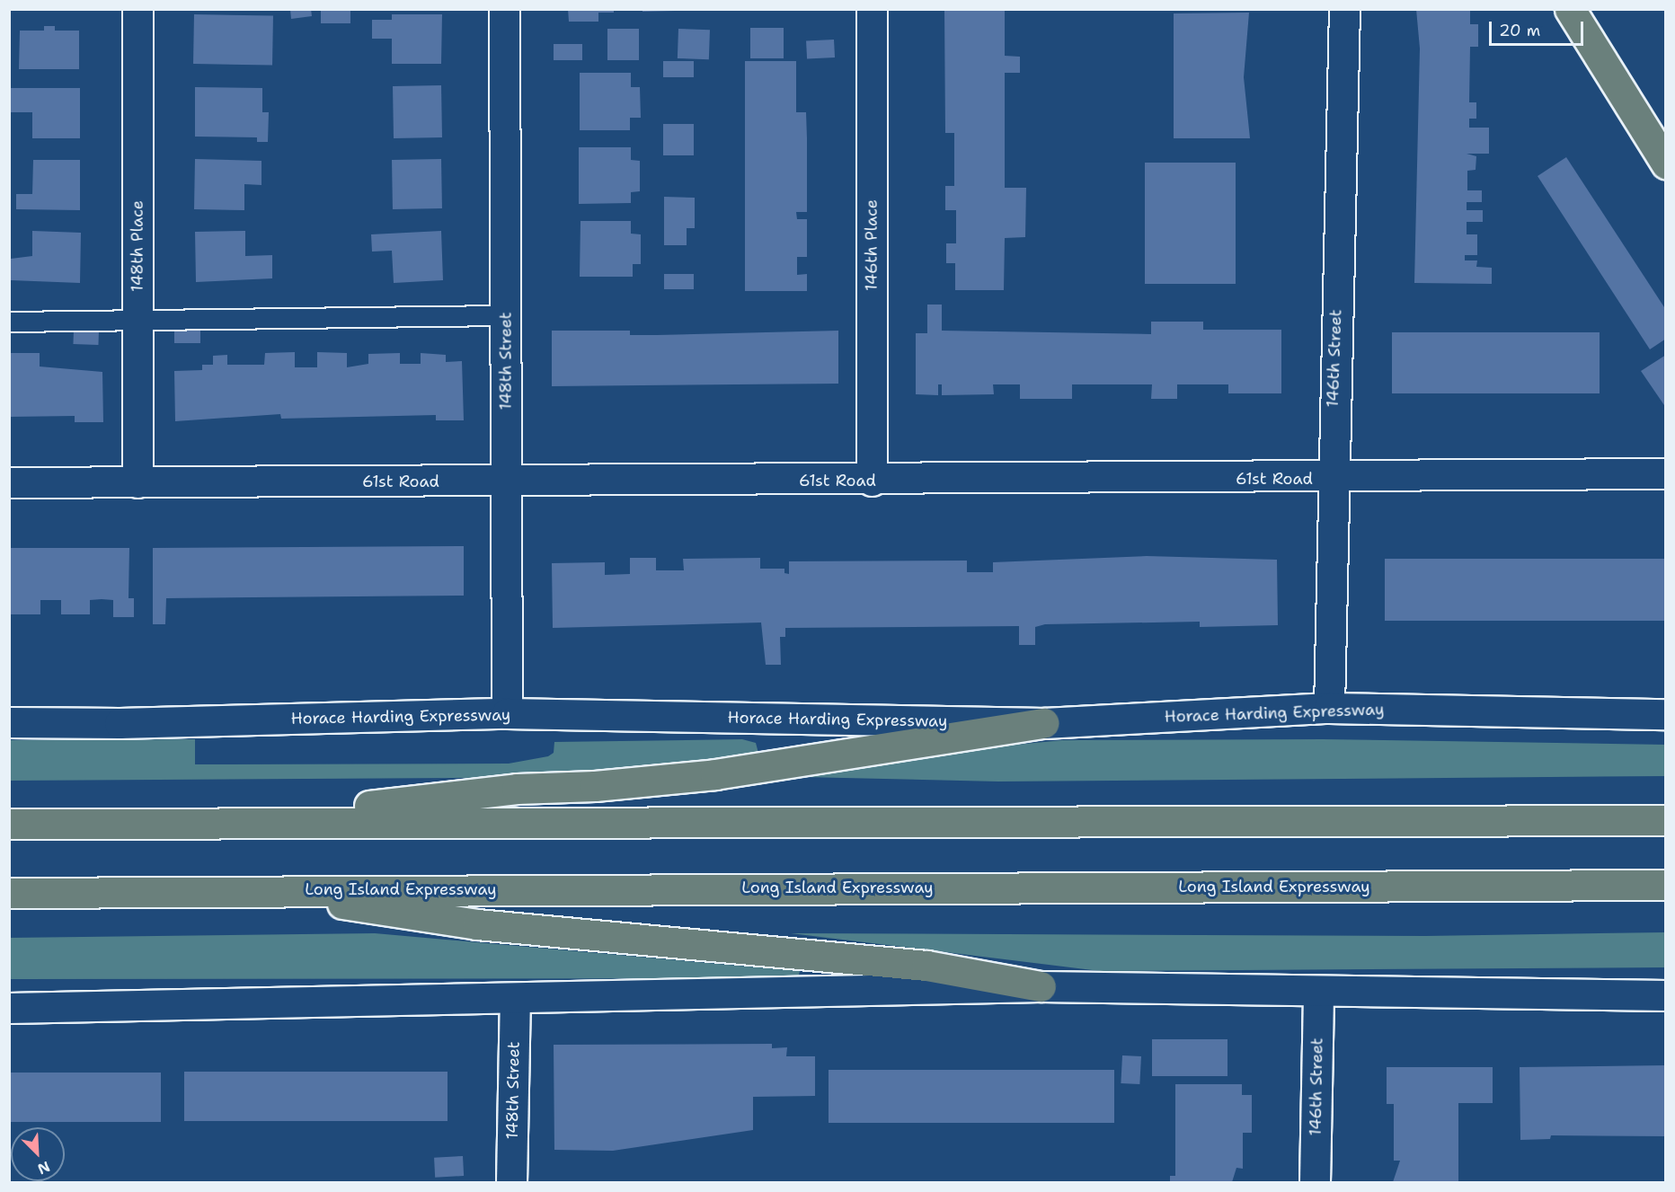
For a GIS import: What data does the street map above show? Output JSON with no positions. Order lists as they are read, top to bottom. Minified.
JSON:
{"streets":{"main road":["Long Island Expressway"],"street":["146th Place","148th Place","146th Street","148th Street","61st Road","Horace Harding Expressway"]},"crossings":[["146th Place","61st Road"],["148th Place","61st Road"],["146th Street","61st Road"],["146th Street","Horace Harding Expressway"],["148th Street","61st Road"],["148th Street","Horace Harding Expressway"]],"scale_bar":"20 m","north":"bottom right"}
